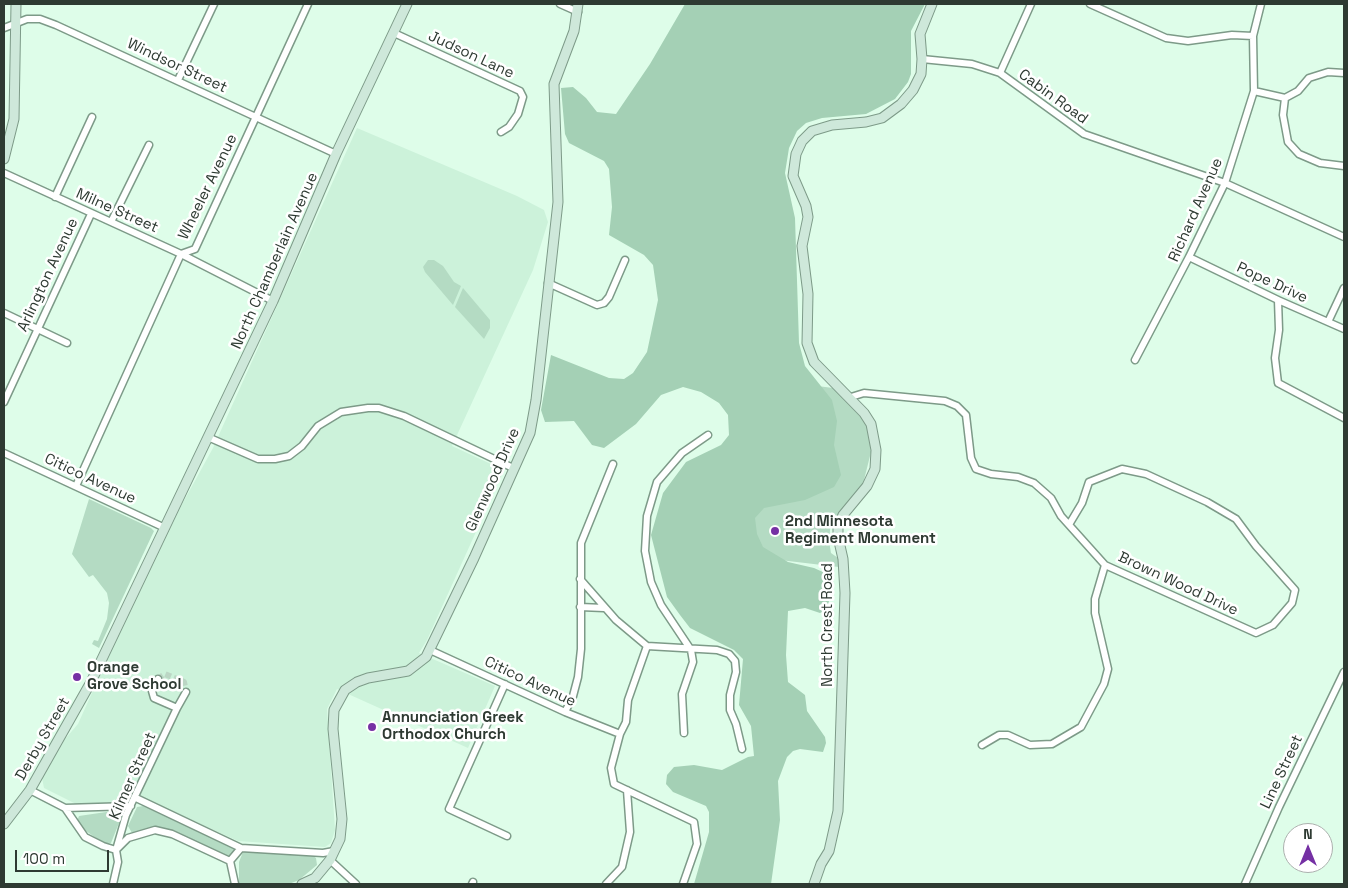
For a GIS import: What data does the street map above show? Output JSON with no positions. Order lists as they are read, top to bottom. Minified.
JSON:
{"streets":{"street":["Judson Lane","Windsor Street","Cabin Road","Wheeler Avenue","Richard Avenue","Milne Street","North Chamberlain Avenue","Arlington Avenue","Pope Drive","Citico Avenue","Glenwood Drive","Brown Wood Drive","North Crest Road","Derby Street","Line Street","Kilmer Street"]},"crossings":[["Judson Lane","North Chamberlain Avenue"],["Windsor Street","Wheeler Avenue"],["Windsor Street","North Chamberlain Avenue"],["Cabin Road","Richard Avenue"],["Cabin Road","North Crest Road"],["Wheeler Avenue","Milne Street"],["Wheeler Avenue","Citico Avenue"],["Richard Avenue","Pope Drive"],["Milne Street","North Chamberlain Avenue"],["Milne Street","Arlington Avenue"],["North Chamberlain Avenue","Citico Avenue"],["North Chamberlain Avenue","Derby Street"],["Citico Avenue","Glenwood Drive"],["Citico Avenue","Derby Street"],["Brown Wood Drive","North Crest Road"]],"places":["2nd Minnesota Regiment Monument","Orange Grove School","Annunciation Greek Orthodox Church"],"scale_bar":"100 m","north":"top"}
